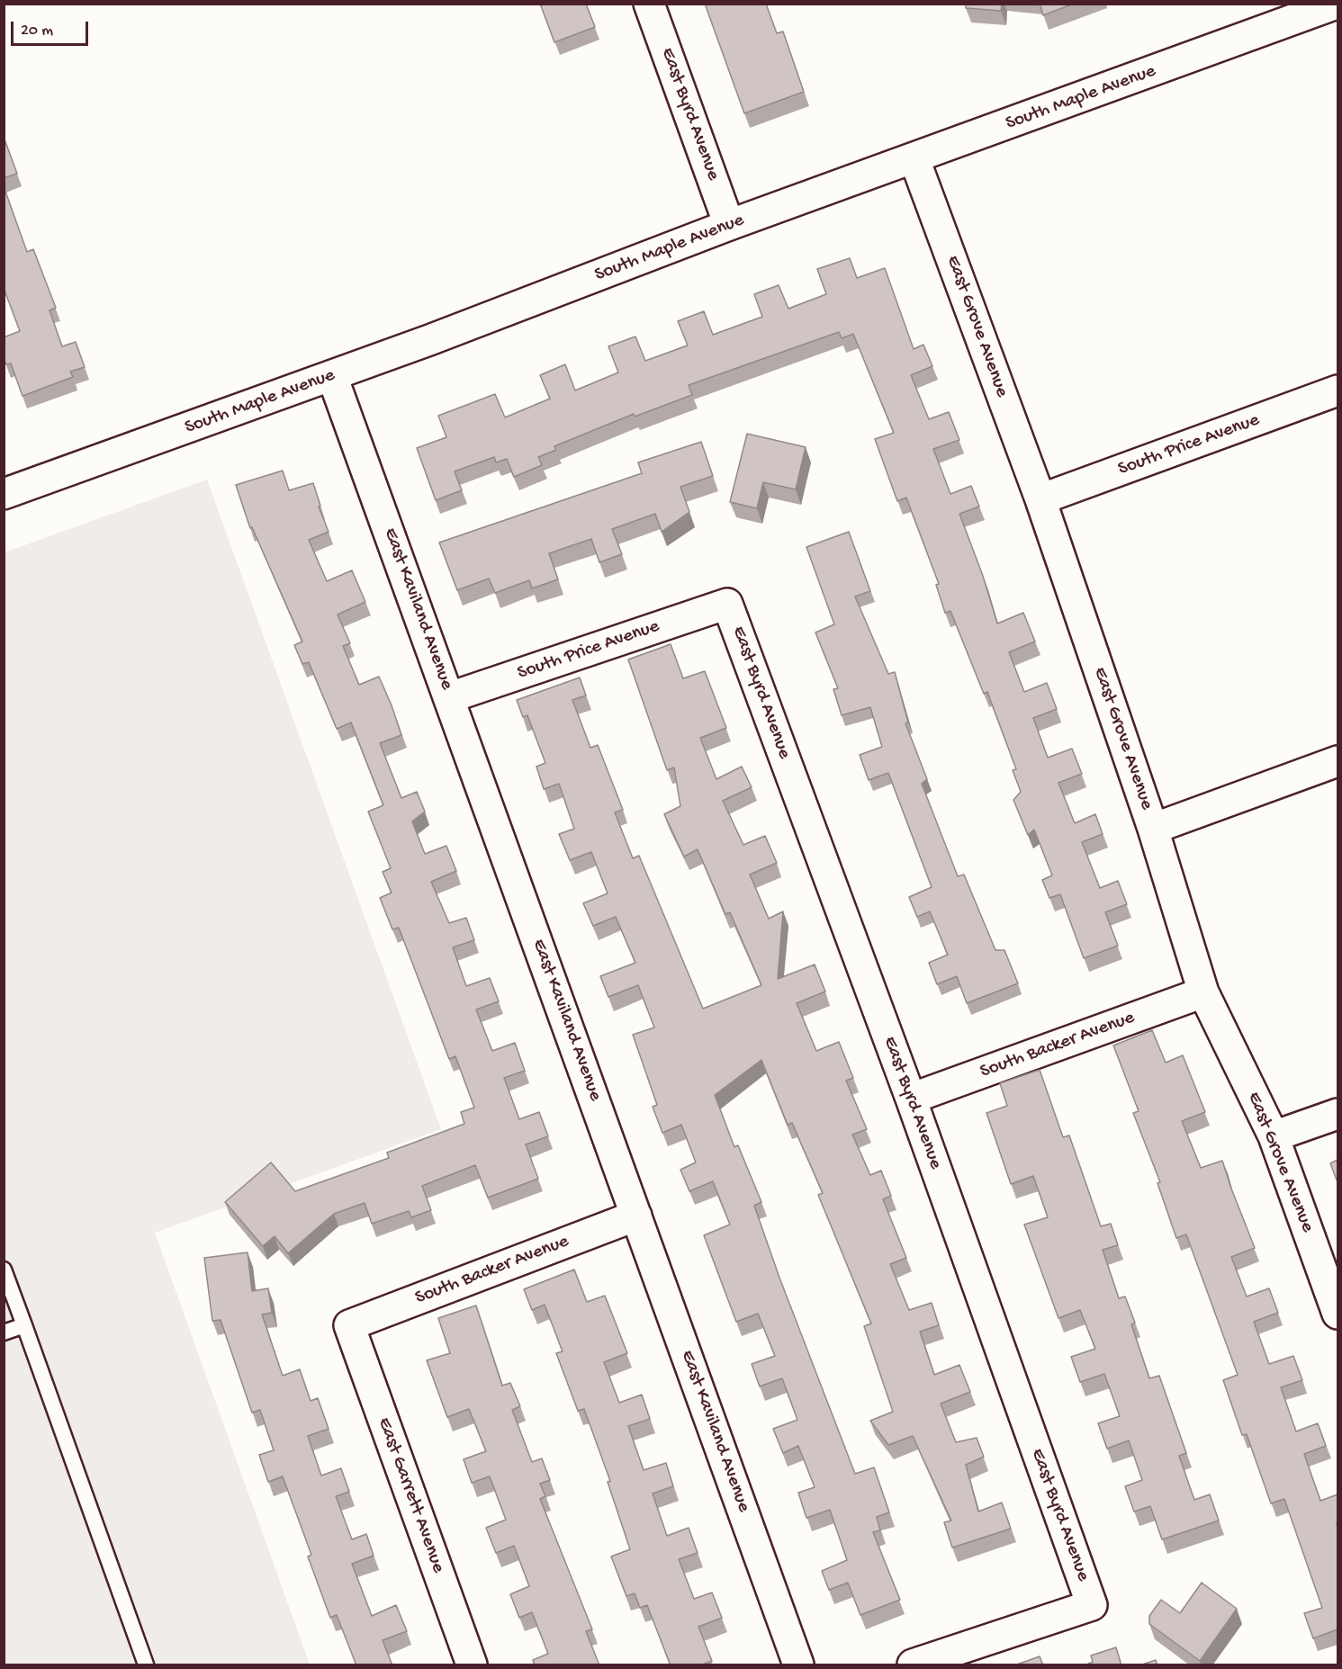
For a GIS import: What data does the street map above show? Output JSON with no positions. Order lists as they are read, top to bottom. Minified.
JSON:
{"streets":{"street":["South Maple Avenue","East Byrd Avenue","East Grove Avenue","South Price Avenue","East Kaviland Avenue","South Backer Avenue","East Garrett Avenue"]},"crossings":[["South Maple Avenue","East Byrd Avenue"],["South Maple Avenue","East Grove Avenue"],["South Maple Avenue","East Kaviland Avenue"],["East Byrd Avenue","South Price Avenue"],["East Byrd Avenue","South Backer Avenue"],["East Grove Avenue","South Price Avenue"],["East Grove Avenue","South Backer Avenue"],["South Price Avenue","East Kaviland Avenue"],["East Kaviland Avenue","South Backer Avenue"],["South Backer Avenue","East Garrett Avenue"]],"scale_bar":"20 m"}
